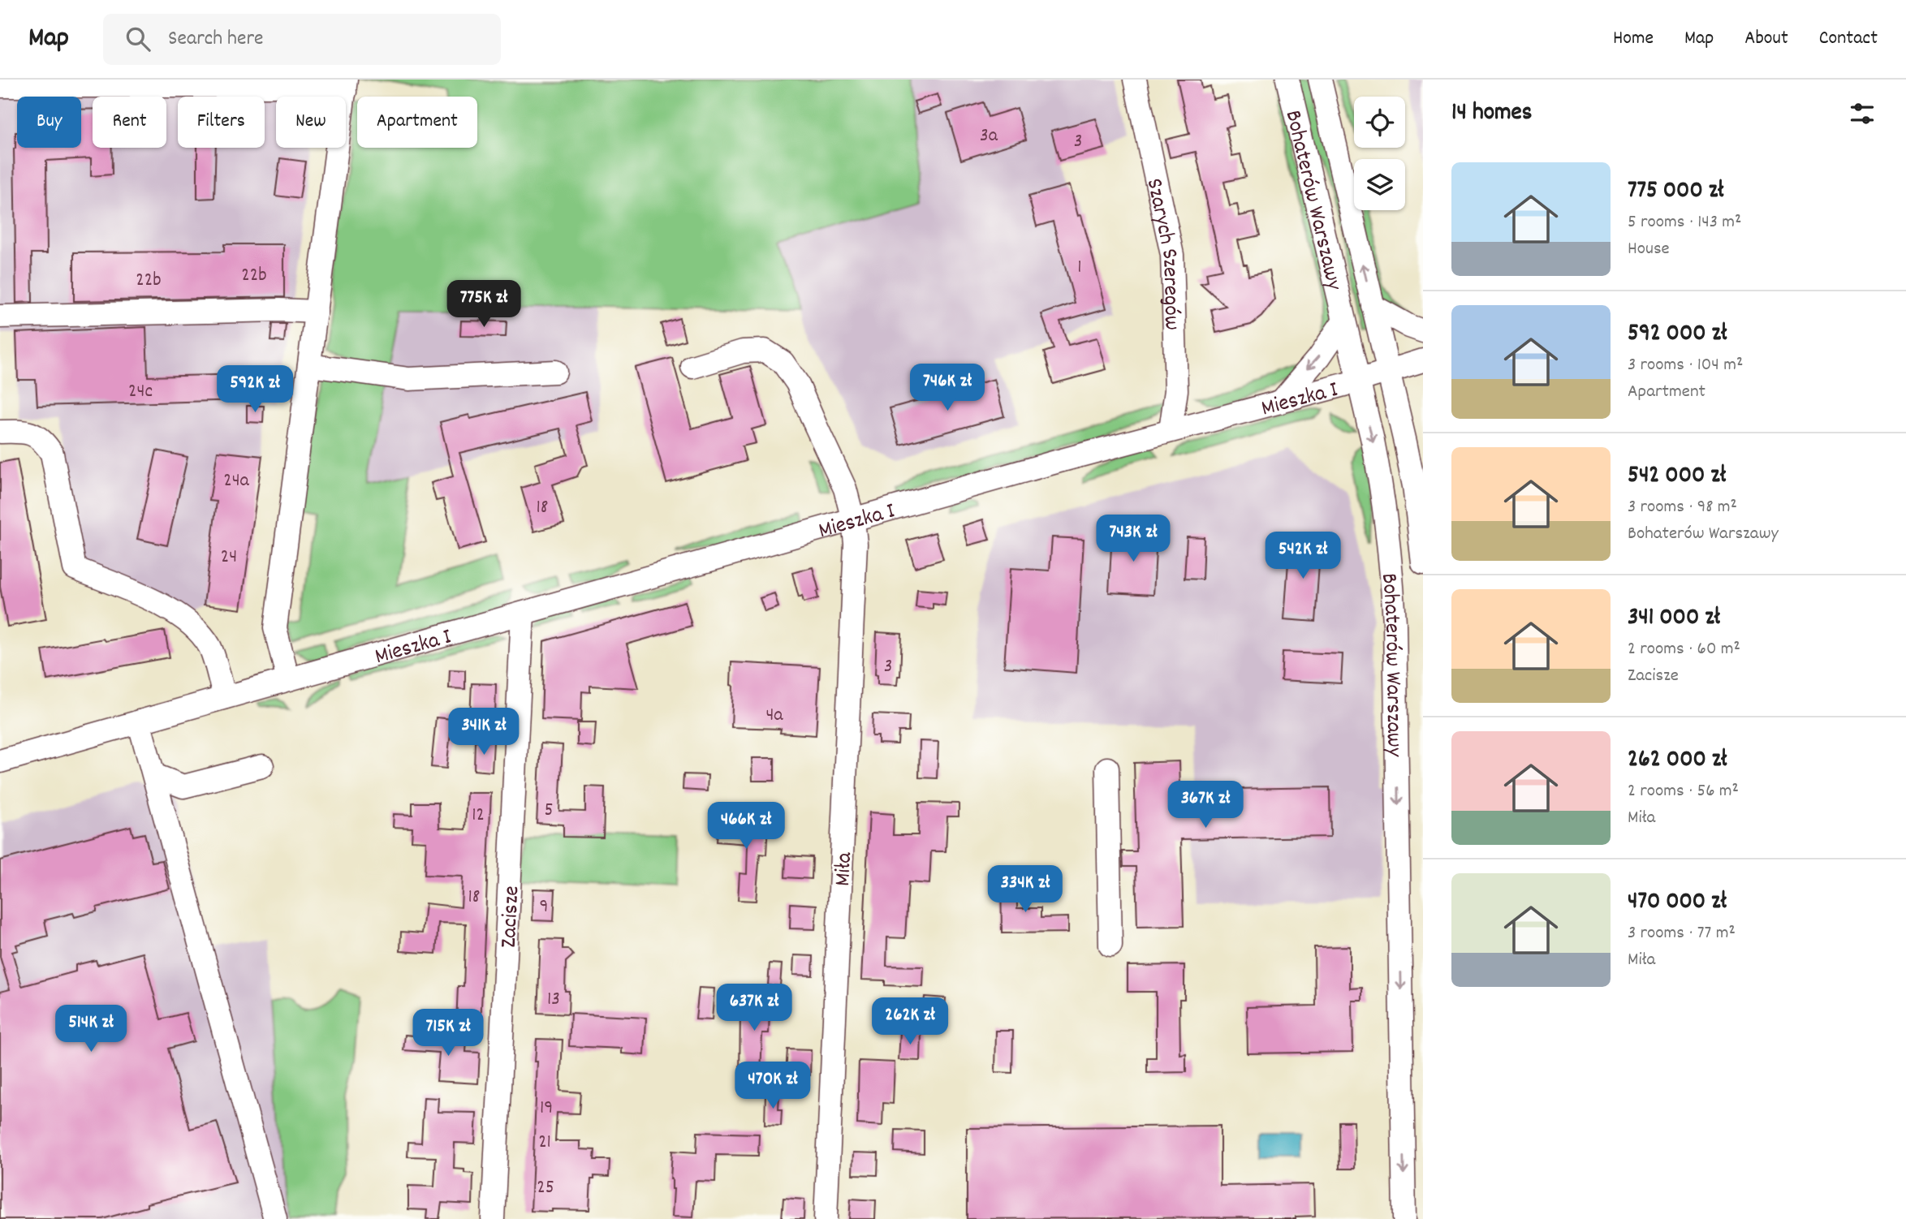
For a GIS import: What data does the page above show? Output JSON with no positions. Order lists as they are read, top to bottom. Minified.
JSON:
{"streets":{"street":["Bohaterów Warszawy","Szarych Szeregów","Mieszka I","Miła","Zacisze"]},"crossings":[["Bohaterów Warszawy","Mieszka I"],["Szarych Szeregów","Mieszka I"],["Mieszka I","Miła"],["Mieszka I","Zacisze"]],"house_numbers":["3a","3","1","22b","22b","24c","24a","18","24","3","4a","5","12","18","9","13","19","21","25"],"page":{"header":"Map","search":"Search here","nav":["Home","Map","About","Contact"],"heading":"14 homes","chip":["Buy","Rent","Filters","New","Apartment"],"list":[{"name":"775 000 zł","note":"5 rooms · 143 m² · House"},{"name":"592 000 zł","note":"3 rooms · 104 m² · Apartment"},{"name":"542 000 zł","note":"3 rooms · 98 m² · Bohaterów Warszawy"},{"name":"341 000 zł","note":"2 rooms · 60 m² · Zacisze"},{"name":"262 000 zł","note":"2 rooms · 56 m² · Miła"},{"name":"470 000 zł","note":"3 rooms · 77 m² · Miła"}],"price":["775K zł","746K zł","592K zł","743K zł","542K zł","341K zł","367K zł","466K zł","334K zł","637K zł","262K zł","514K zł","715K zł","470K zł"]}}
